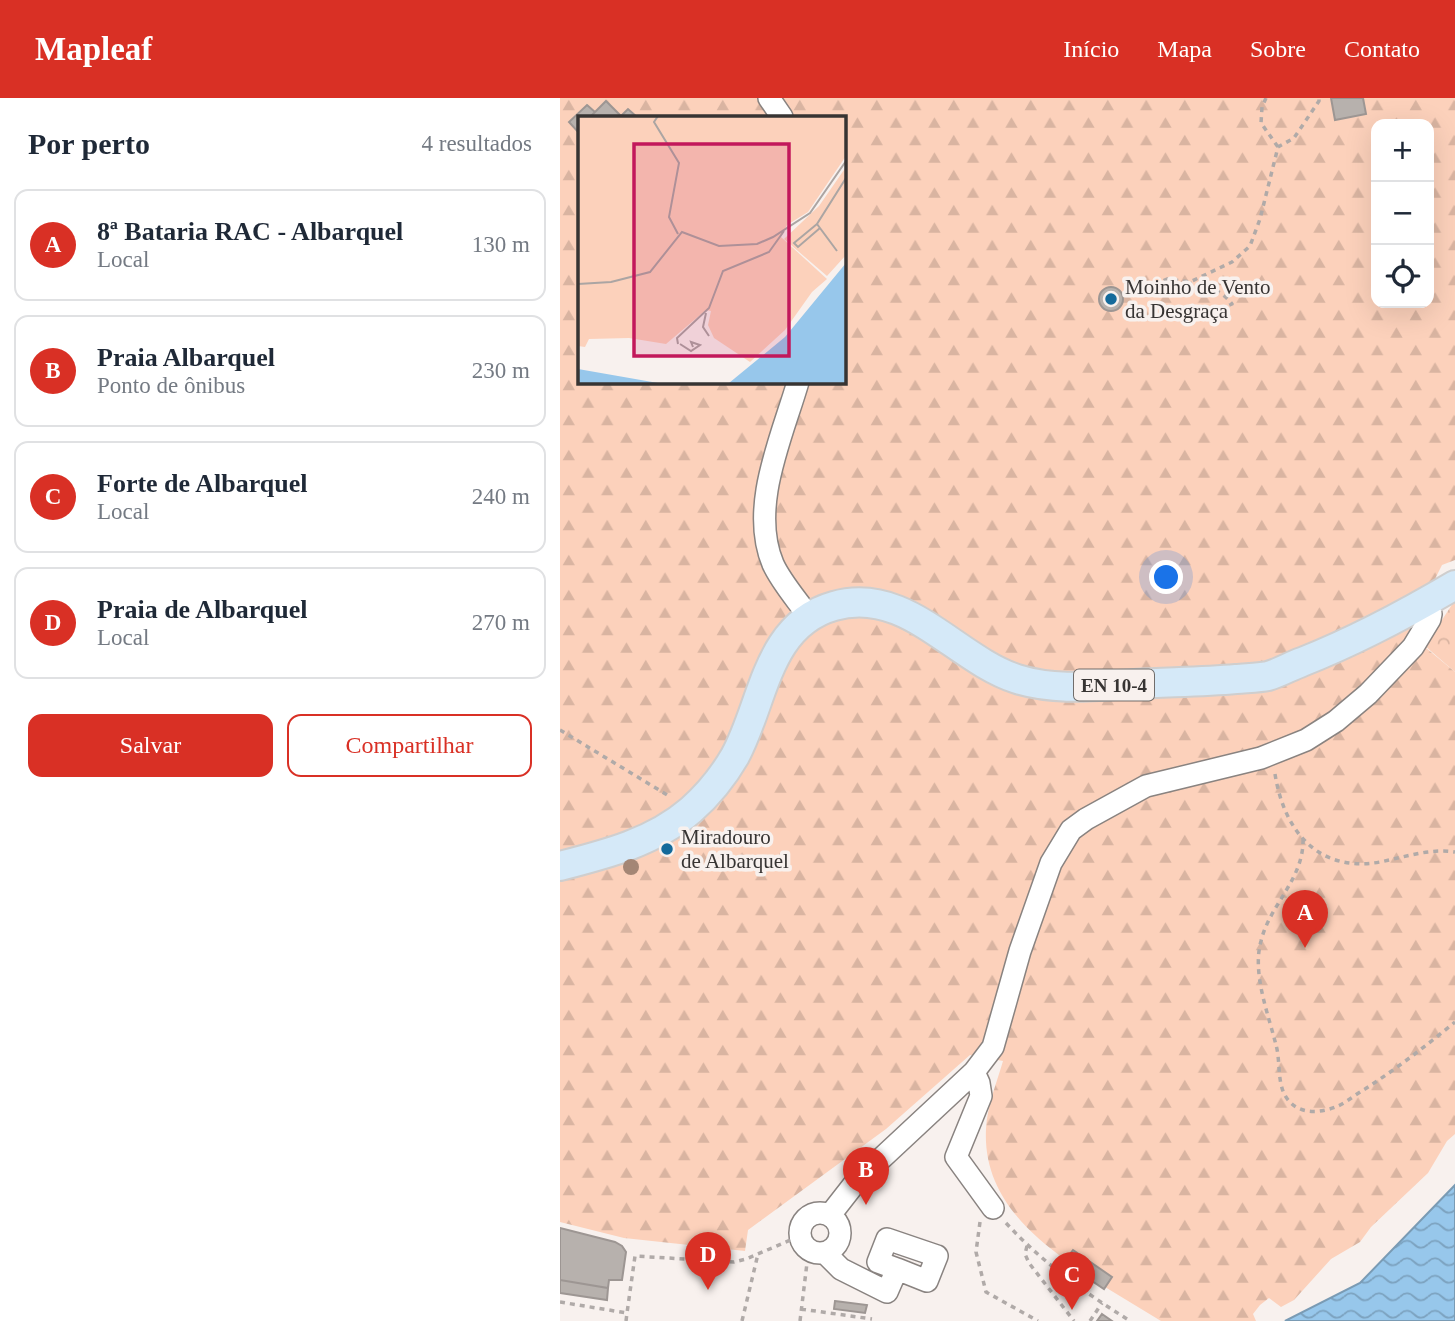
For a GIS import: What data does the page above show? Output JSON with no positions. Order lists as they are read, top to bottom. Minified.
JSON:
{"streets":{"main road":["EN 10-4"]},"places":["Moinho de Vento da Desgraça","Miradouro de Albarquel"],"page":{"header":"Mapleaf","nav":["Início","Mapa","Sobre","Contato"],"heading":["Por perto","4 resultados"],"map_buttons":["+","−"],"list":[{"mark":"A","name":"8ª Bataria RAC - Albarquel","note":"Local","value":"130 m"},{"mark":"B","name":"Praia Albarquel","note":"Ponto de ônibus","value":"230 m"},{"mark":"C","name":"Forte de Albarquel","note":"Local","value":"240 m"},{"mark":"D","name":"Praia de Albarquel","note":"Local","value":"270 m"}],"buttons":["Salvar","Compartilhar"],"pins":["A","B","D","C"]}}
